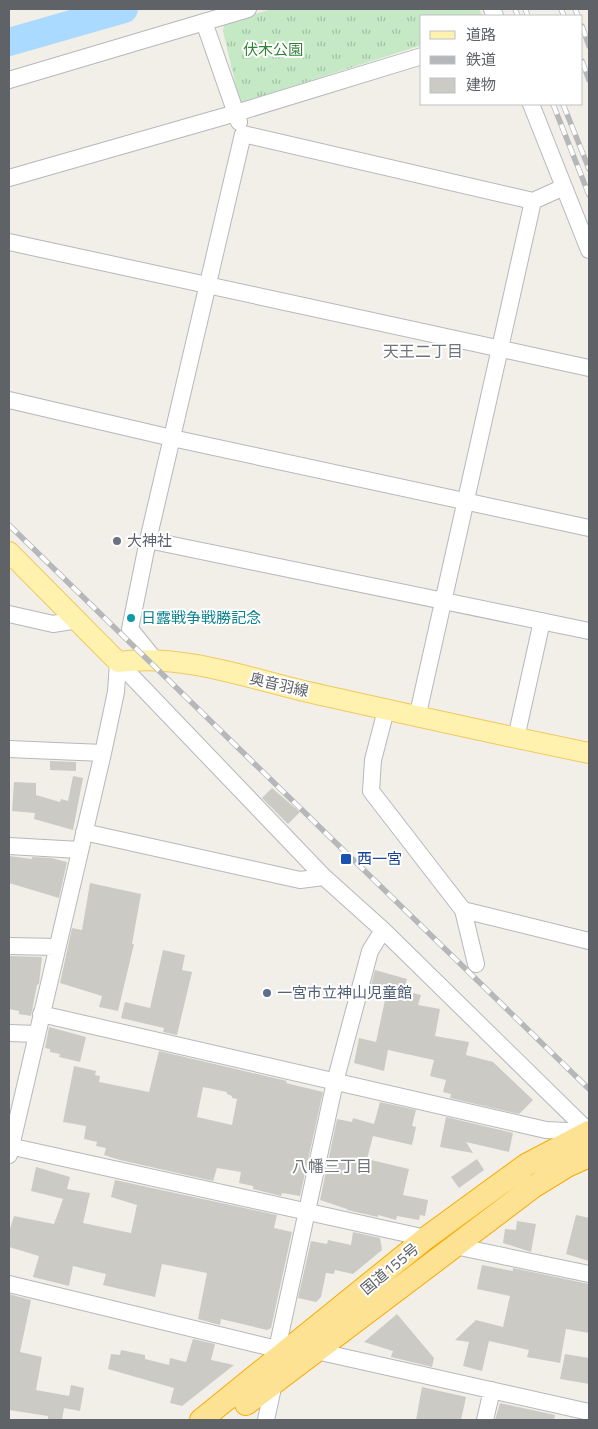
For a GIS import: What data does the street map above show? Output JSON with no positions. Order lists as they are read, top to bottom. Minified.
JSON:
{"streets":{"highway":["国道155号"],"main road":["奥音羽線"]},"districts":["天王二丁目","八幡三丁目"],"parks":["伏木公園"],"places":{"other":["大神社","日露戦争戦勝記念","一宮市立神山児童館"],"transit":["西一宮"]},"legend":["道路","鉄道","建物"]}
